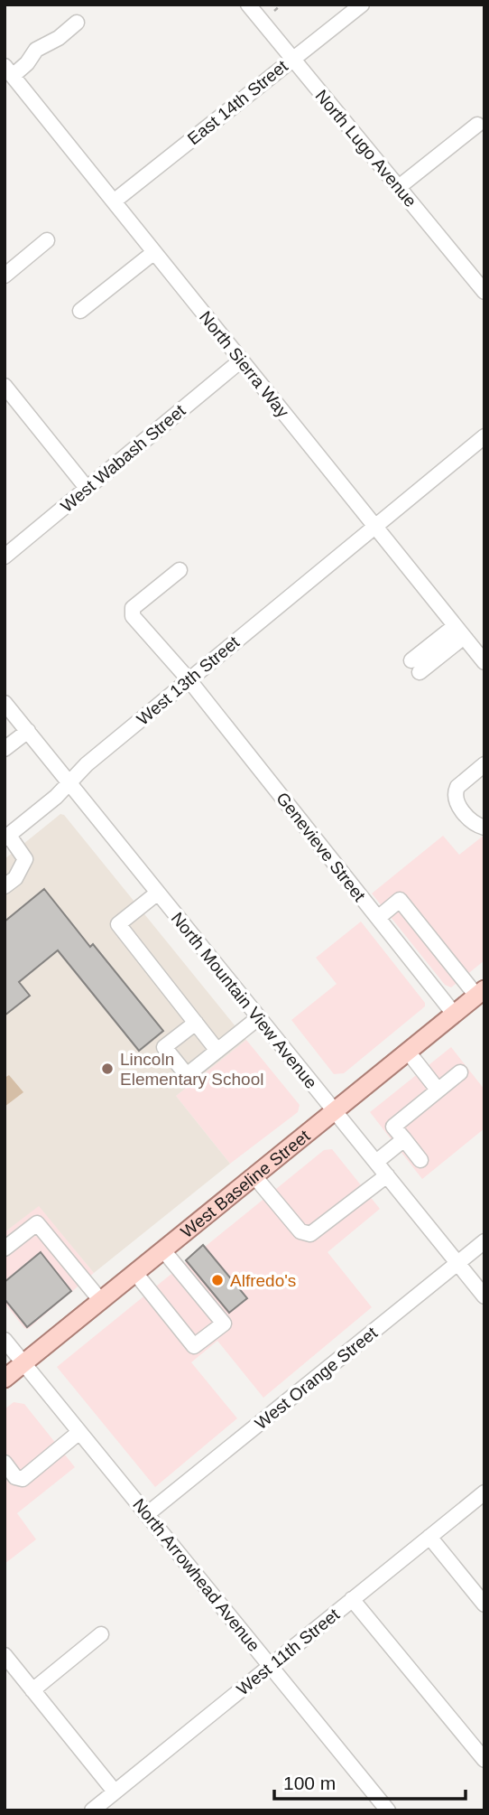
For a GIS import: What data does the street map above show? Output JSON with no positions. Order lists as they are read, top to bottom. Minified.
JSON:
{"streets":{"main road":["West Baseline Street"],"street":["East 14th Street","North Lugo Avenue","North Sierra Way","West Wabash Street","West 13th Street","Genevieve Street","North Mountain View Avenue","West Orange Street","North Arrowhead Avenue","West 11th Street"]},"crossings":[["East 14th Street","North Lugo Avenue"],["East 14th Street","North Sierra Way"],["North Sierra Way","West Wabash Street"],["North Sierra Way","West 13th Street"],["West 13th Street","Genevieve Street"],["West 13th Street","North Mountain View Avenue"],["Genevieve Street","West Baseline Street"],["North Mountain View Avenue","West Baseline Street"],["North Mountain View Avenue","West Orange Street"],["West Baseline Street","North Arrowhead Avenue"],["West Orange Street","North Arrowhead Avenue"],["North Arrowhead Avenue","West 11th Street"]],"places":["Lincoln Elementary School","Alfredo's"],"scale_bar":"100 m"}
